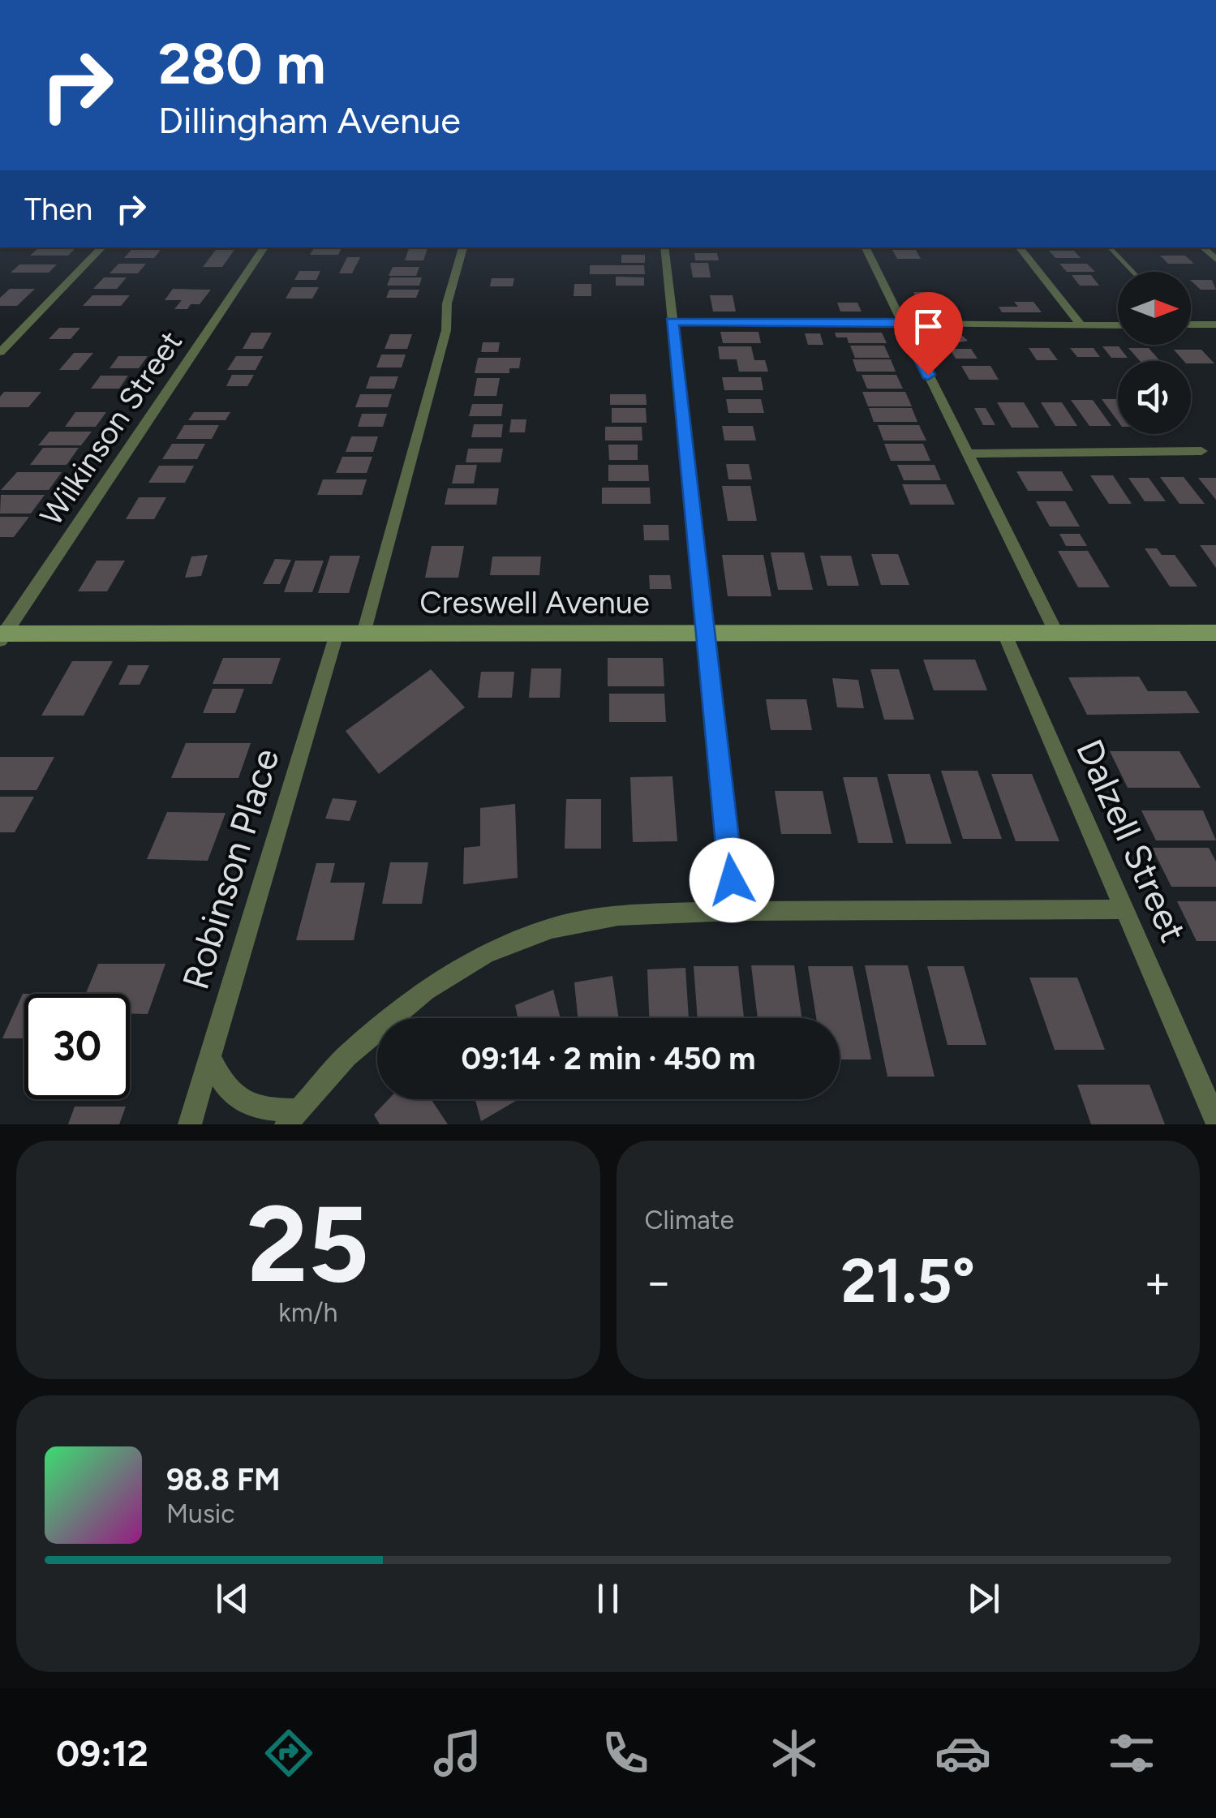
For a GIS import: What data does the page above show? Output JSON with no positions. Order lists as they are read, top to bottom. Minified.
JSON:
{"streets":{"street":["Wilkinson Street","Creswell Avenue","Dalzell Street","Robinson Place"]},"crossings":[["Wilkinson Street","Creswell Avenue"],["Creswell Avenue","Dalzell Street"],["Creswell Avenue","Robinson Place"]],"north":"right","page":{"turn":["280 m","Dillingham Avenue"],"then":"Then","limit":"30","trip":"09:14 · 2 min · 450 m","tile":[["25","km/h"],"Climate"],"heat":["−","21.5°","+"],"song":["98.8 FM","Music"],"tabs":"09:12"}}
